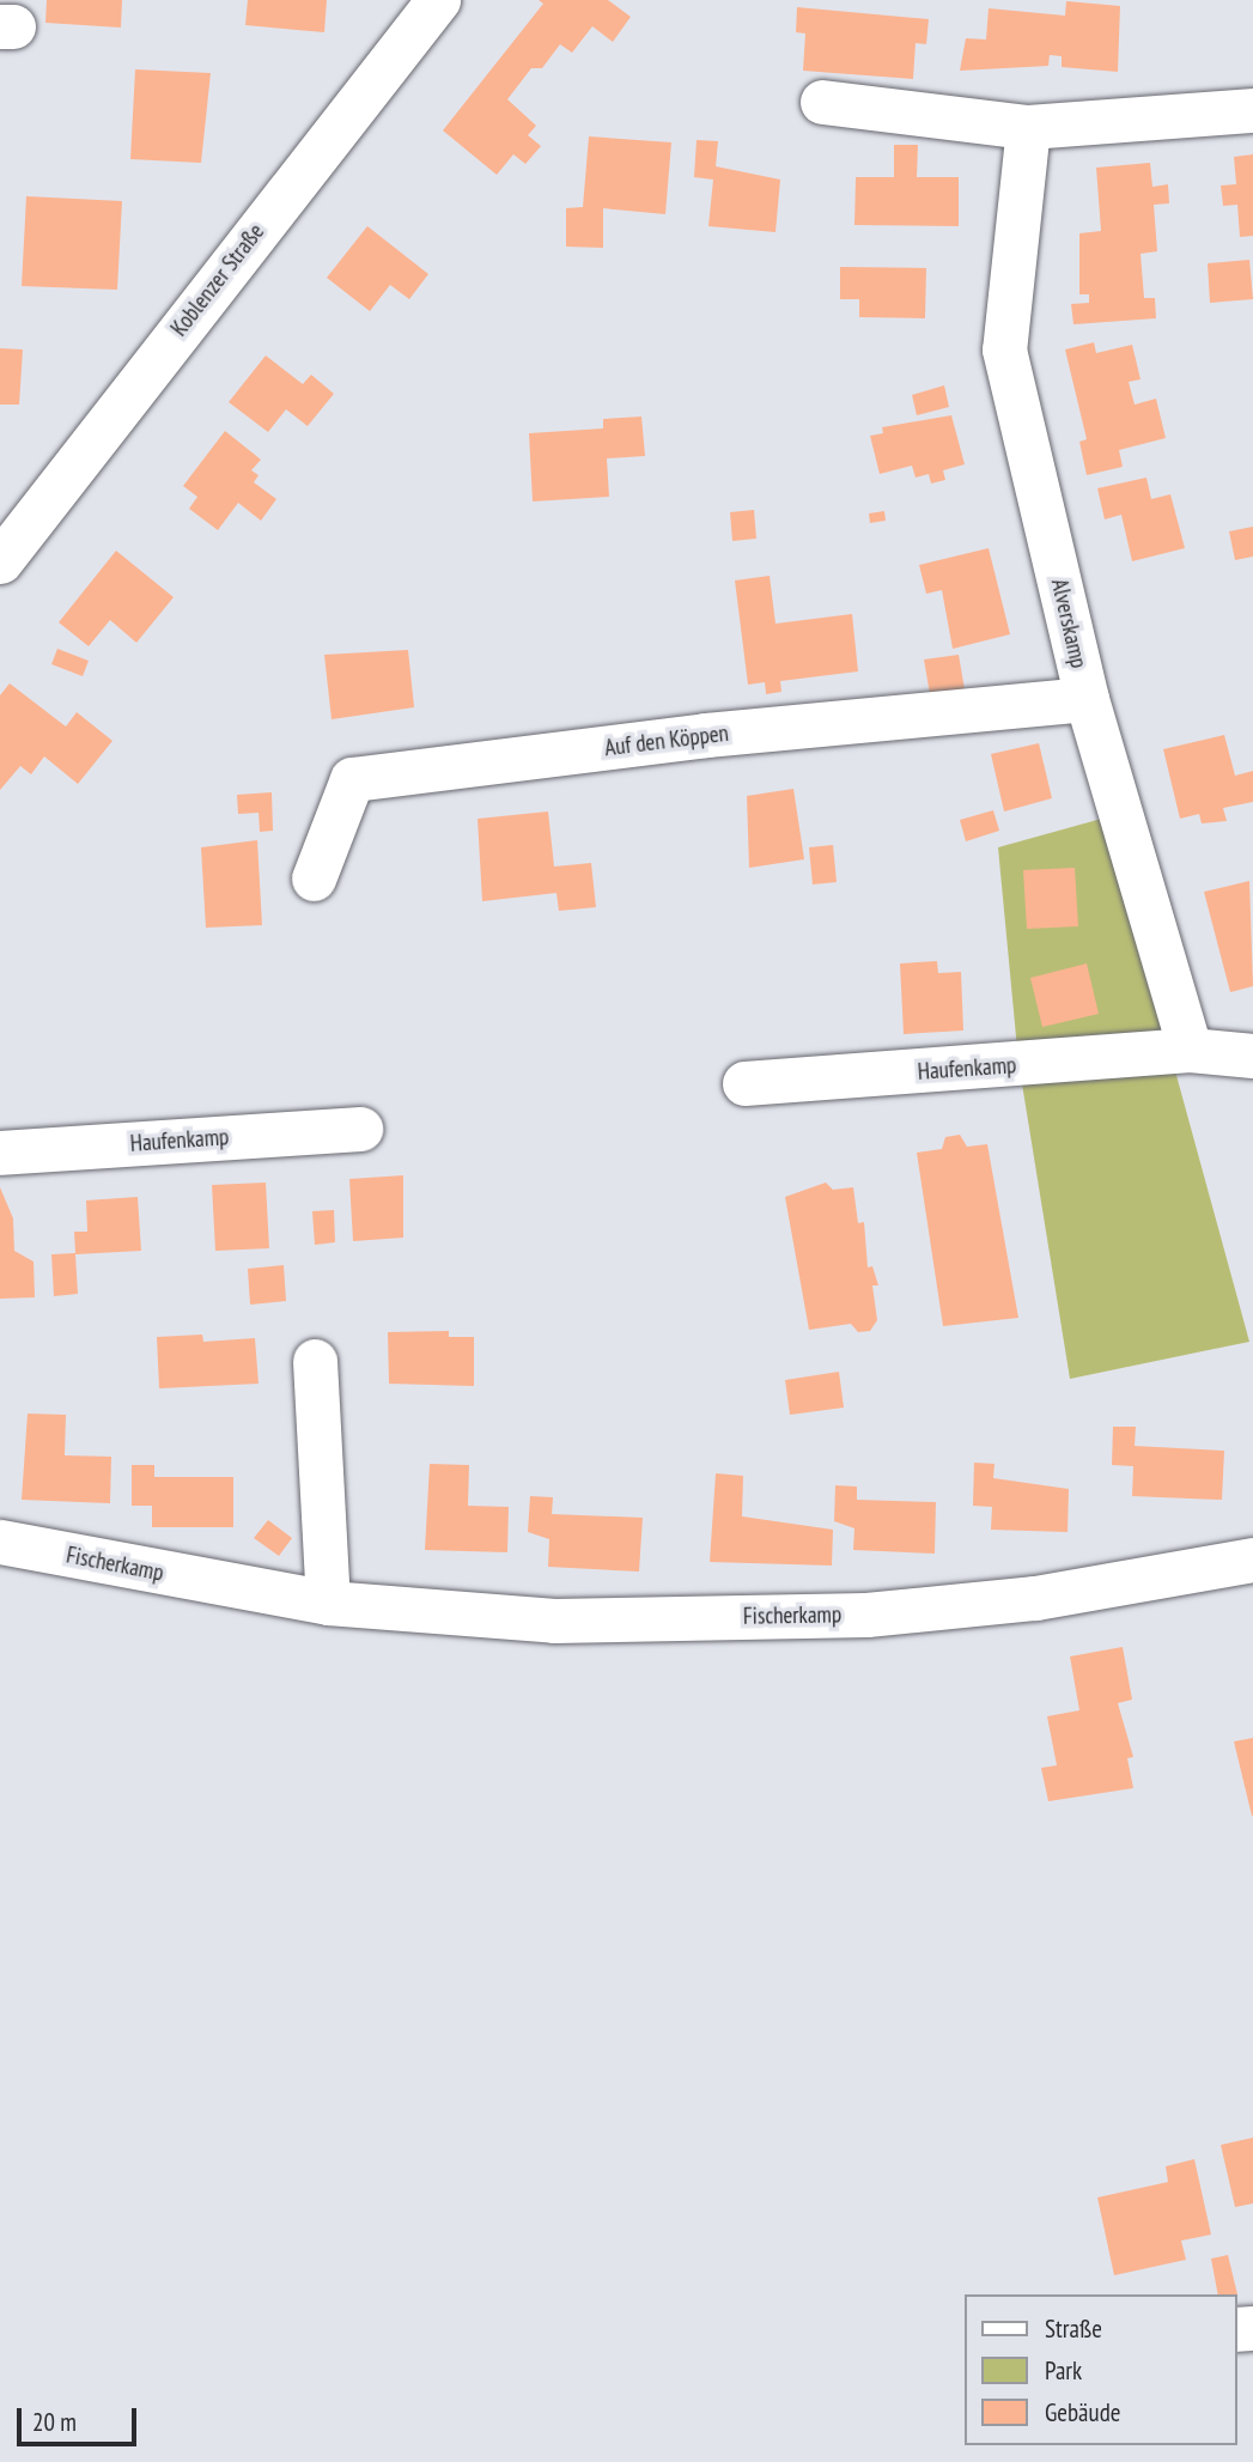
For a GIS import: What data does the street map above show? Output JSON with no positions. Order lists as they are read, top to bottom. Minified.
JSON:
{"streets":{"street":["Koblenzer Straße","Alverskamp","Auf den Köppen","Haufenkamp","Fischerkamp"]},"crossings":[["Alverskamp","Auf den Köppen"],["Alverskamp","Haufenkamp"]],"legend":["Straße","Park","Gebäude"],"scale_bar":"20 m"}
